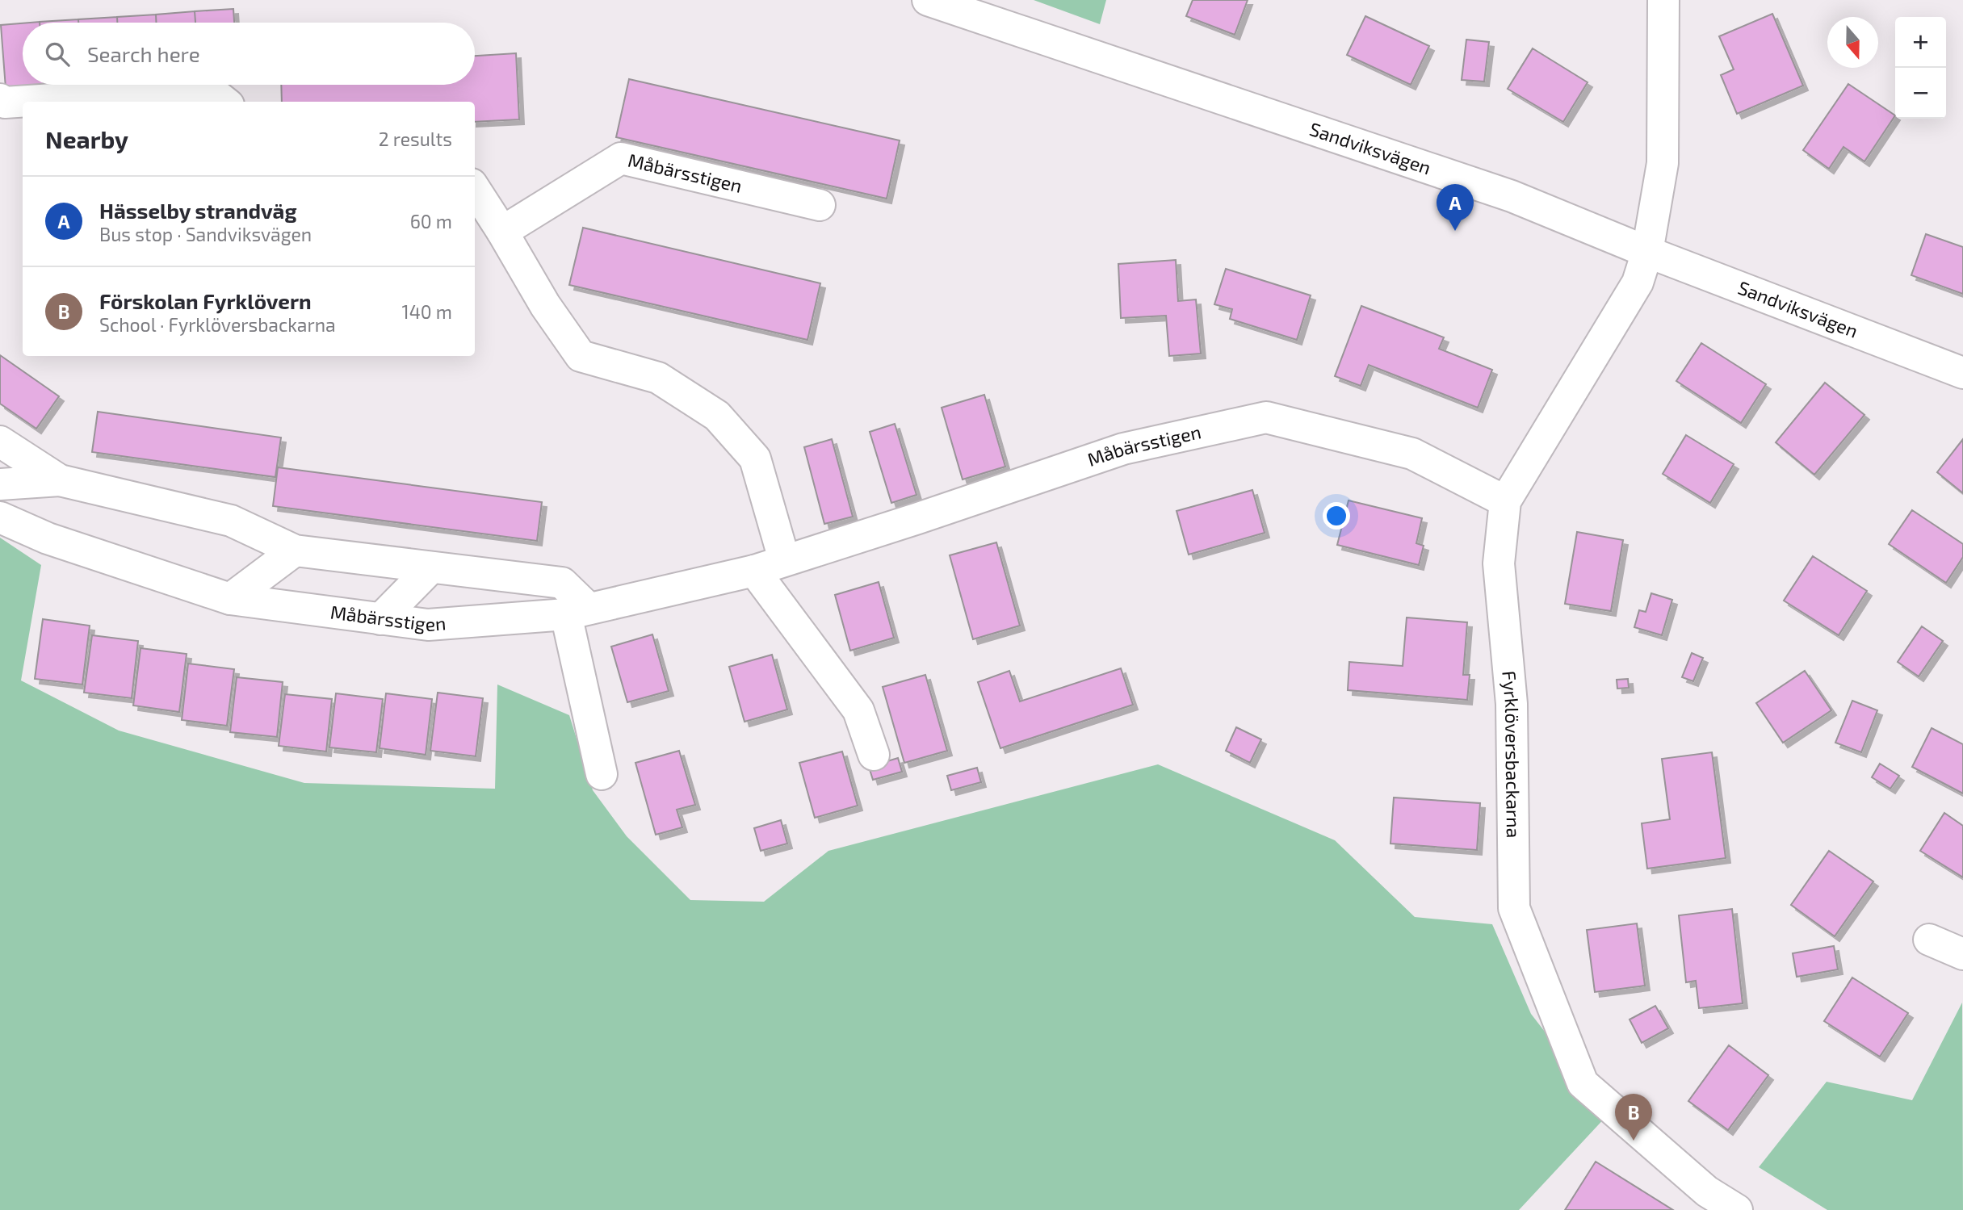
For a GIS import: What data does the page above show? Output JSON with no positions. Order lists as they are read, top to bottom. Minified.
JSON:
{"streets":{"street":["Sandviksvägen","Måbärsstigen","Fyrklöversbackarna"]},"crossings":[["Sandviksvägen","Fyrklöversbackarna"],["Måbärsstigen","Fyrklöversbackarna"]],"north":"bottom","page":{"map_buttons":["+","−"],"search":"Search here","heading":["Nearby","2 results"],"list":[{"mark":"A","name":"Hässelby strandväg","note":"Bus stop · Sandviksvägen","value":"60 m"},{"mark":"B","name":"Förskolan Fyrklövern","note":"School · Fyrklöversbackarna","value":"140 m"}],"pins":["A","B"]}}
